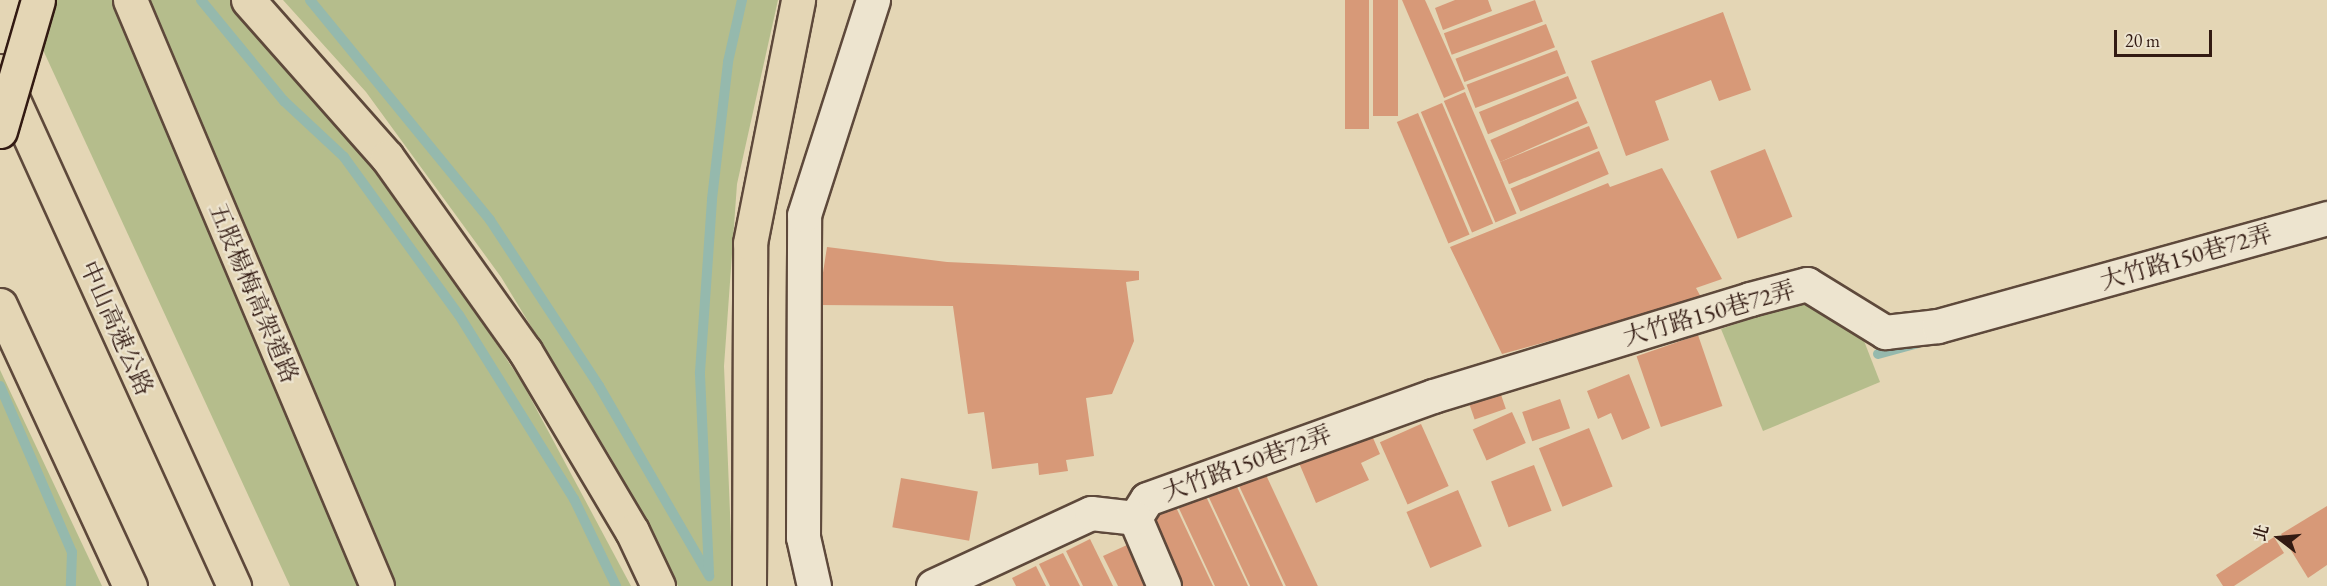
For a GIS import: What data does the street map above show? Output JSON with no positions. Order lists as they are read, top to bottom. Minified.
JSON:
{"streets":{"highway":["五股楊梅高架道路","中山高速公路"],"lane":["大竹路150巷72弄"]},"scale_bar":"20 m","north":"left"}
